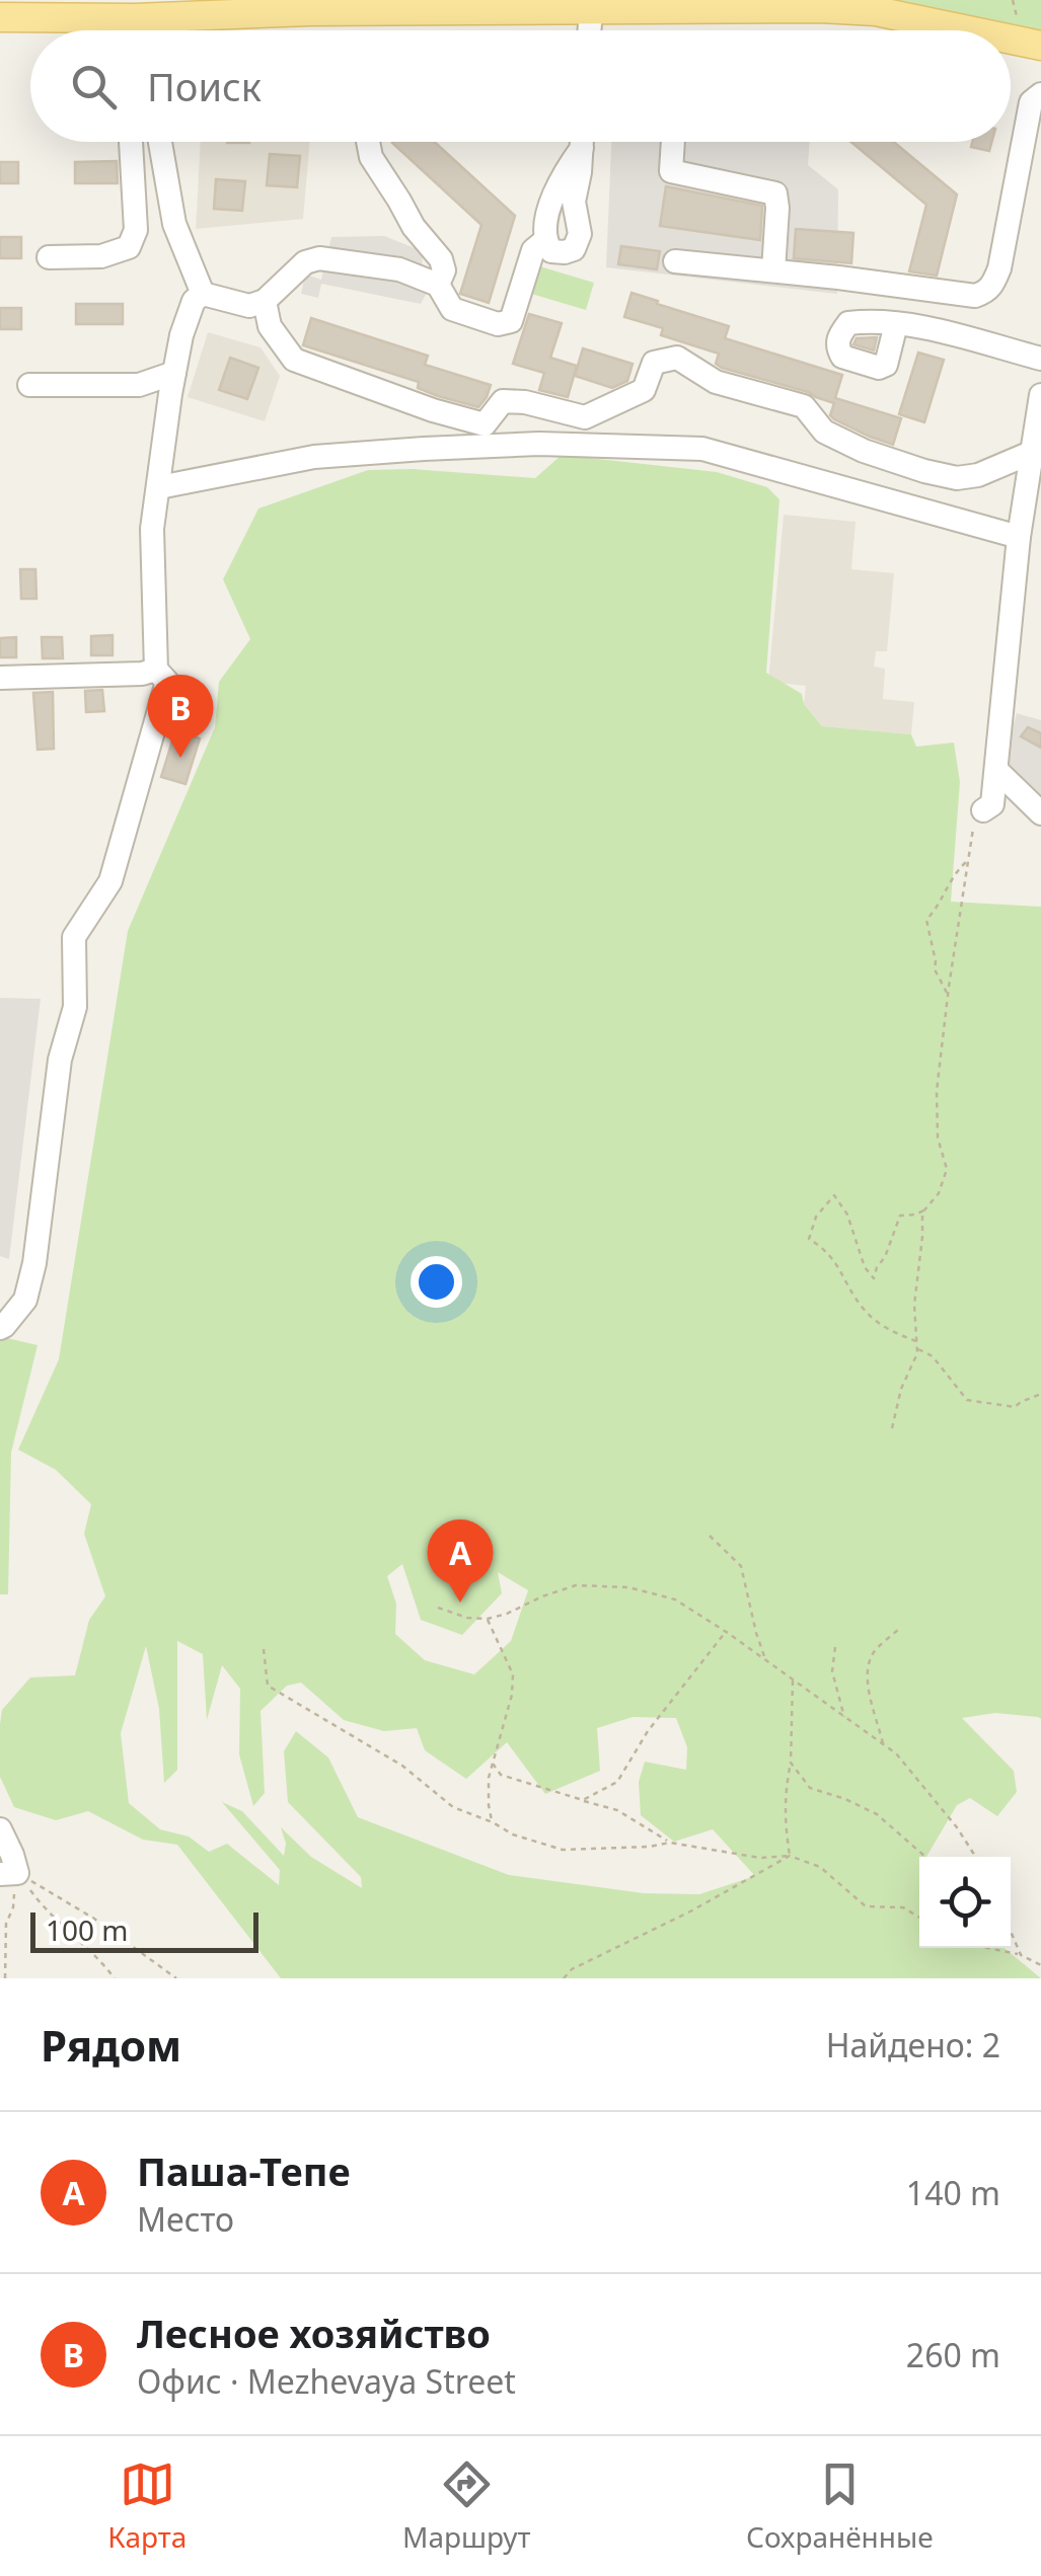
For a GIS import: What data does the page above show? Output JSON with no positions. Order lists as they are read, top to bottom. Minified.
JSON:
{"scale_bar":"100 m","page":{"search":"Поиск","pins":["B","A"],"scale":"100 m","heading":["Рядом","Найдено: 2"],"list":[{"mark":"A","name":"Паша-Тепе","note":"Место","value":"140 m"},{"mark":"B","name":"Лесное хозяйство","note":"Офис · Mezhevaya Street","value":"260 m"}],"nav":["Карта","Маршрут","Сохранённые"]}}
